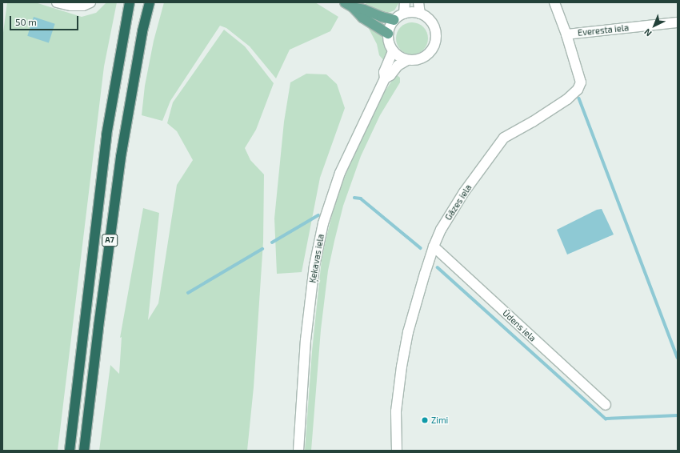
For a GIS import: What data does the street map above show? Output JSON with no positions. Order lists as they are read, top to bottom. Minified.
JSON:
{"streets":{"highway":["A7"],"street":["Everesta iela","Gāzes iela","Ķekavas iela","Ūdens iela"]},"crossings":[["Everesta iela","Gāzes iela"],["Gāzes iela","Ūdens iela"]],"places":["Zimi"],"scale_bar":"50 m","north":"bottom left"}
